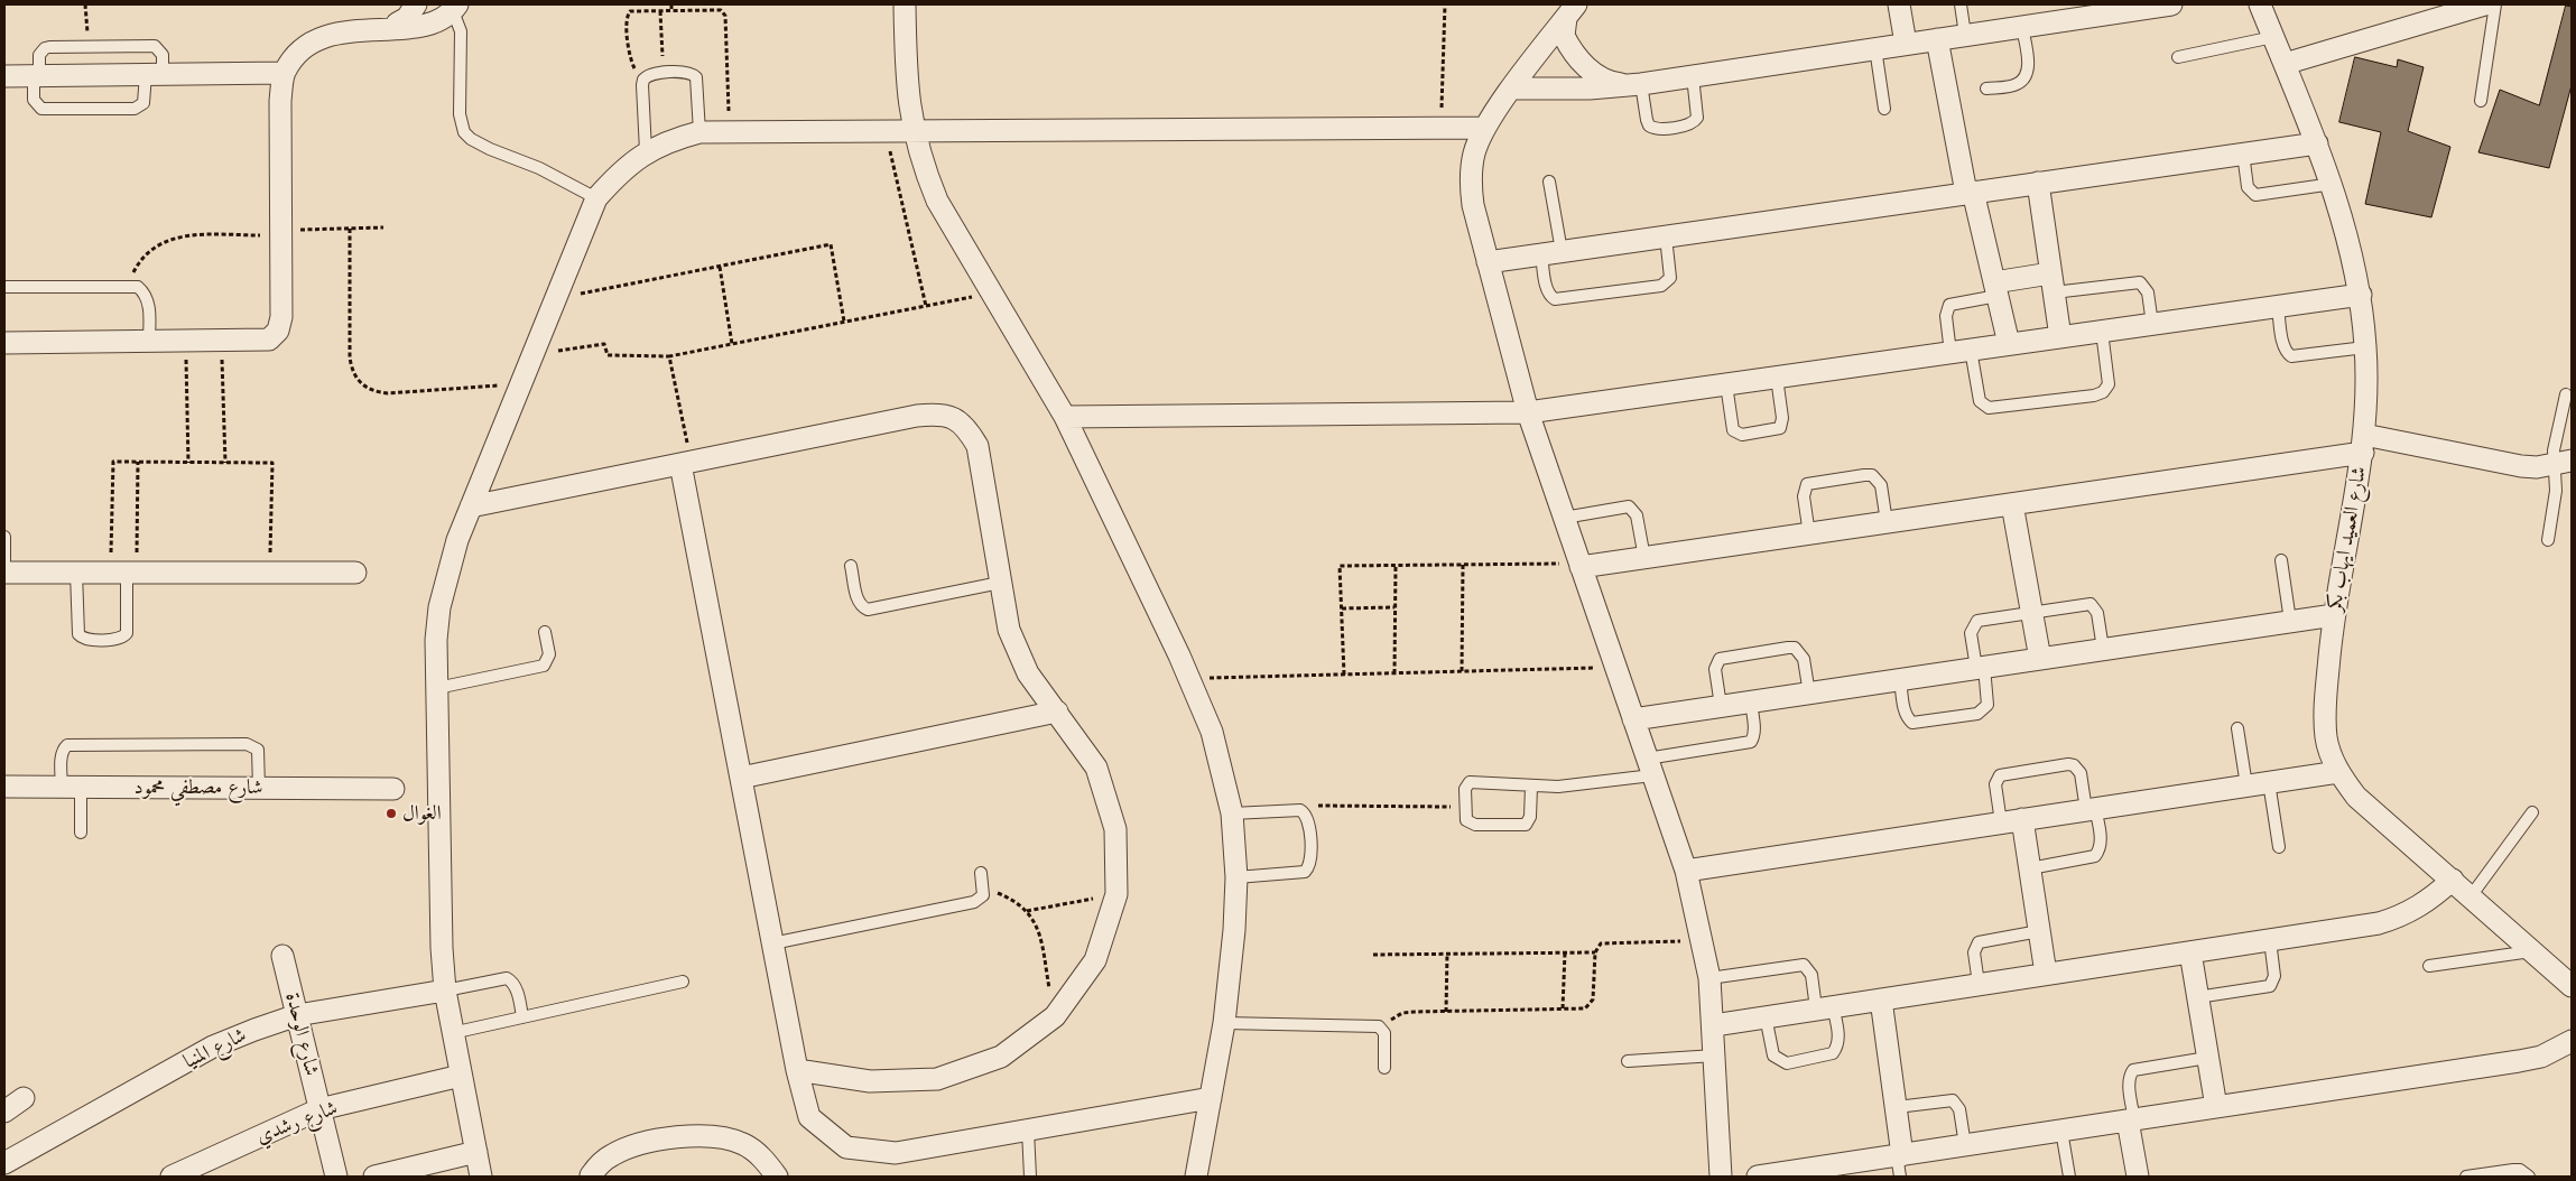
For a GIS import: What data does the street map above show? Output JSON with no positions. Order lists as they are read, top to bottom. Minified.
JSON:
{"streets":{"street":["شارع العميد ايهاب بكر","شارع مصطفي محمود","شارع الوحدة","شارع المنيا","شارع رشدي"]},"crossings":[["شارع الوحدة","شارع المنيا"],["شارع الوحدة","شارع رشدي"]],"places":["الغوال"]}
